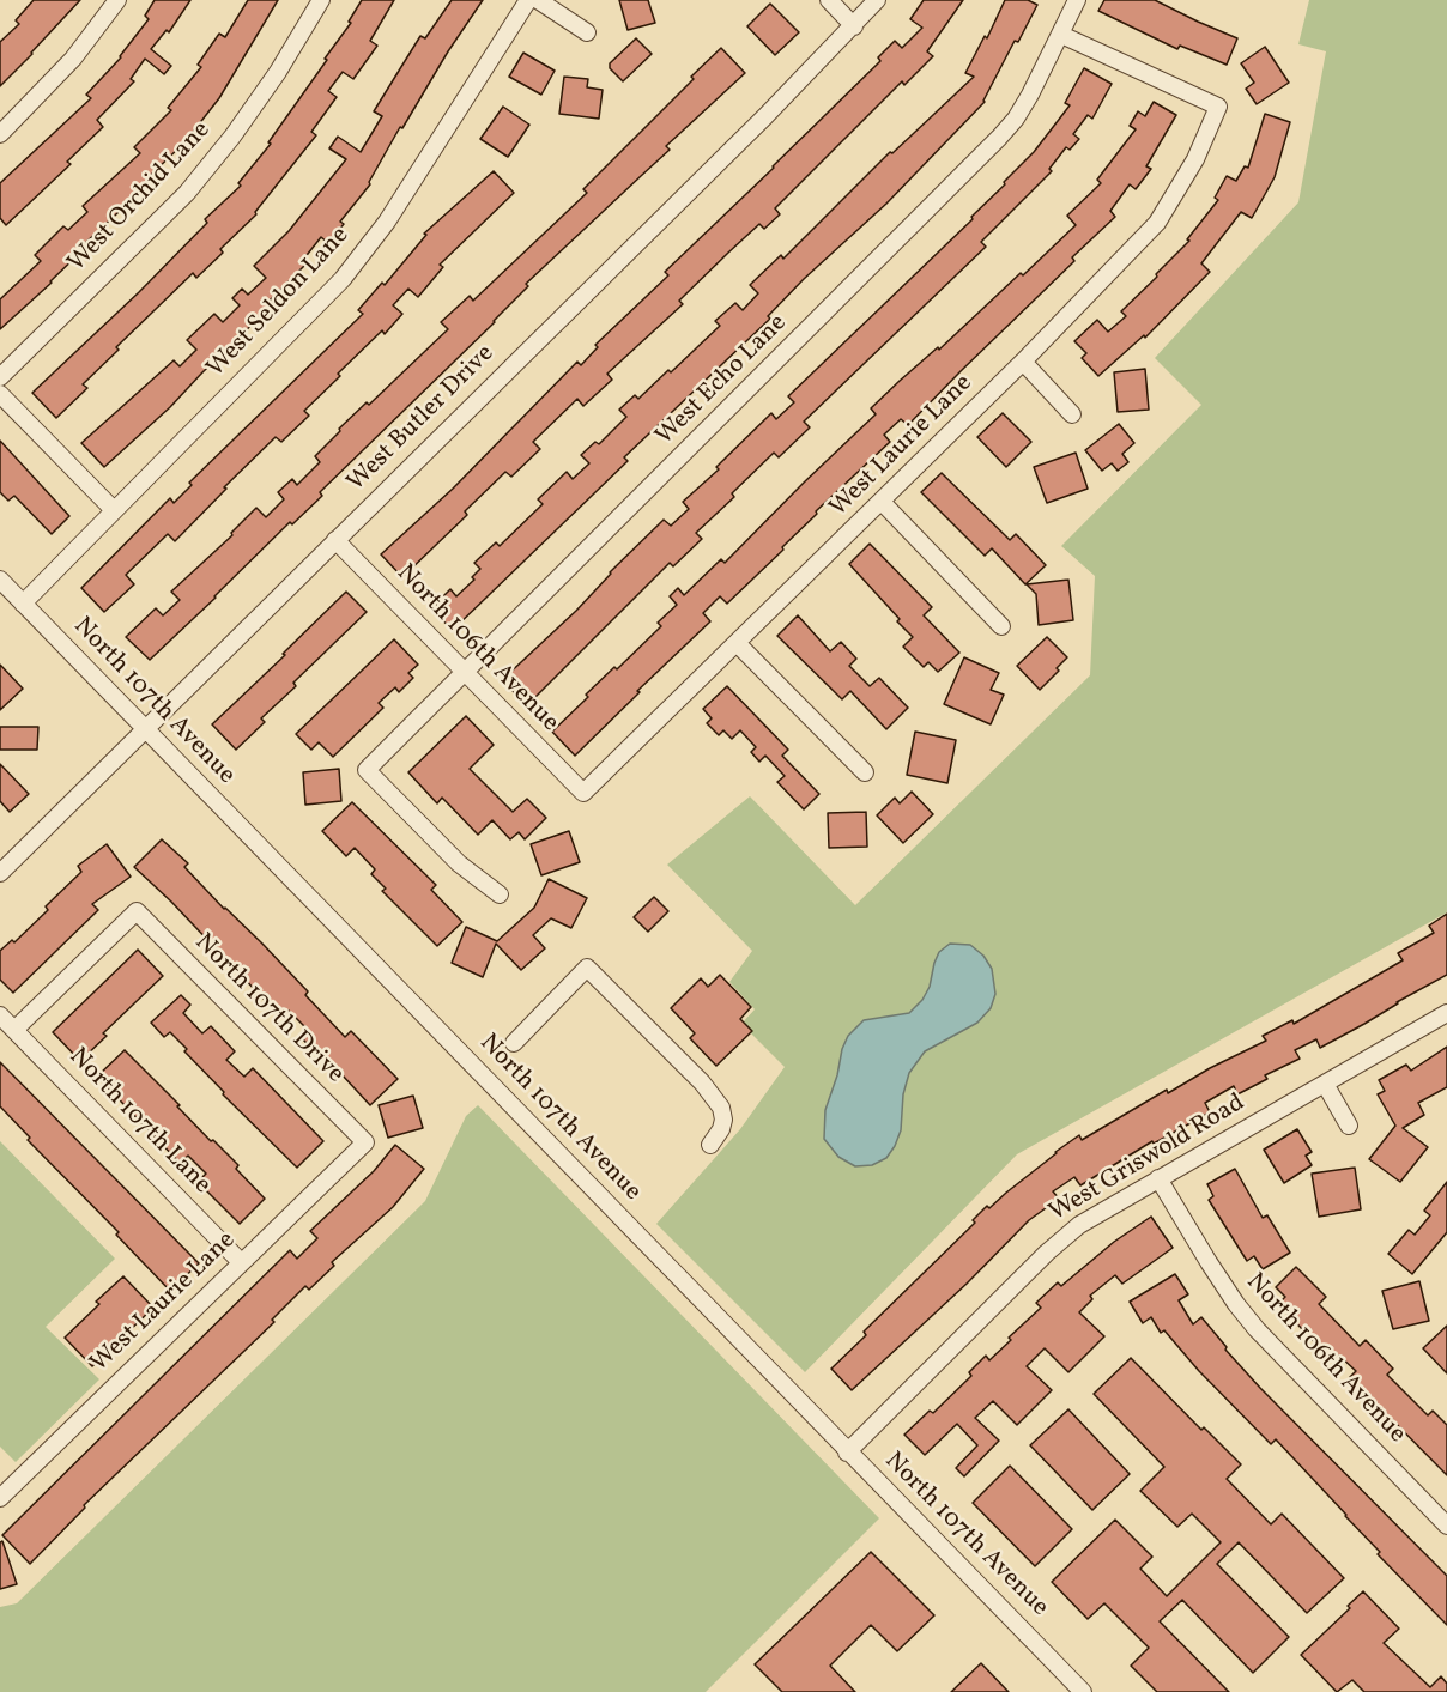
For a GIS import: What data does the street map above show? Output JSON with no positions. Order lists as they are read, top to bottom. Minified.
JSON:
{"streets":{"street":["West Orchid Lane","West Seldon Lane","West Echo Lane","West Butler Drive","West Laurie Lane","North 106th Avenue","North 107th Avenue","North 107th Drive","North 107th Lane","West Griswold Road"]},"crossings":[["West Seldon Lane","North 107th Avenue"],["West Echo Lane","West Laurie Lane"],["West Echo Lane","North 106th Avenue"],["West Butler Drive","North 106th Avenue"],["West Butler Drive","North 107th Avenue"],["West Laurie Lane","North 106th Avenue"],["West Laurie Lane","North 107th Drive"],["West Laurie Lane","North 107th Lane"],["North 106th Avenue","West Griswold Road"],["North 107th Avenue","West Griswold Road"],["North 107th Drive","North 107th Lane"]]}
